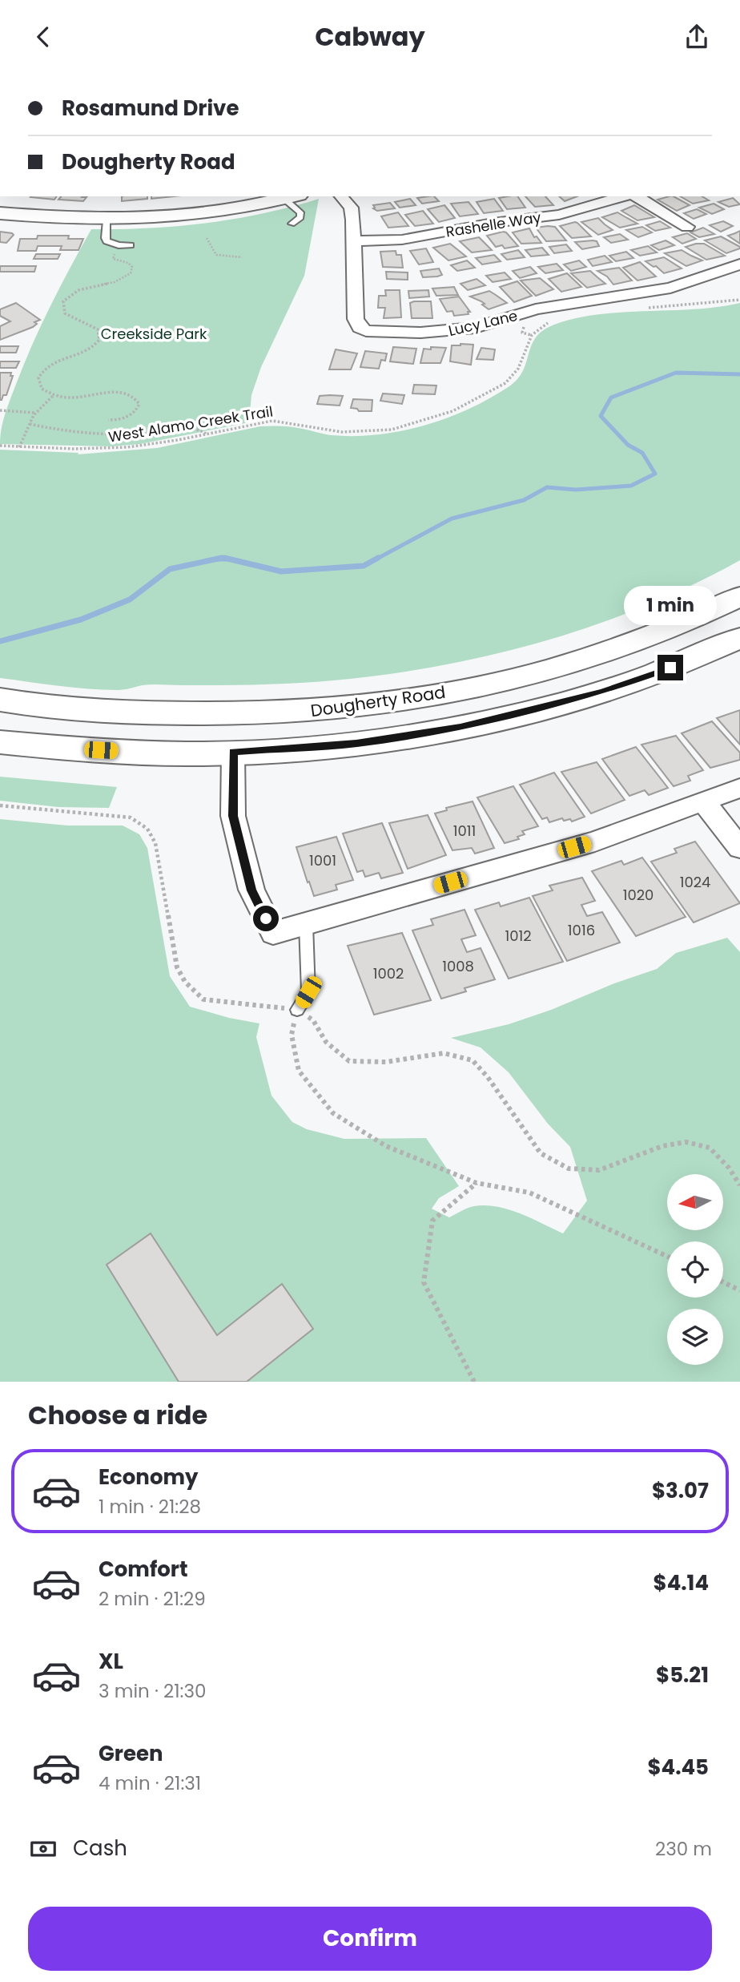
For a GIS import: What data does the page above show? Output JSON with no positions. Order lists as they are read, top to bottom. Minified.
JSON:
{"streets":{"main road":["Dougherty Road"],"street":["Rashelle Way","Lucy Lane"],"path":["West Alamo Creek Trail"]},"crossings":[["Rashelle Way","Lucy Lane"]],"parks":["Creekside Park"],"house_numbers":["1011","1001","1024","1020","1016","1012","1008","1002"],"north":"left","page":{"header":"Cabway","banner":["Rosamund Drive","Dougherty Road"],"bubble":"1 min","heading":"Choose a ride","list":[{"name":"Economy","note":"1 min · 21:28","value":"$3.07"},{"name":"Comfort","note":"2 min · 21:29","value":"$4.14"},{"name":"XL","note":"3 min · 21:30","value":"$5.21"},{"name":"Green","note":"4 min · 21:31","value":"$4.45"}],"pay":["Cash","230 m"],"buttons":"Confirm"}}
